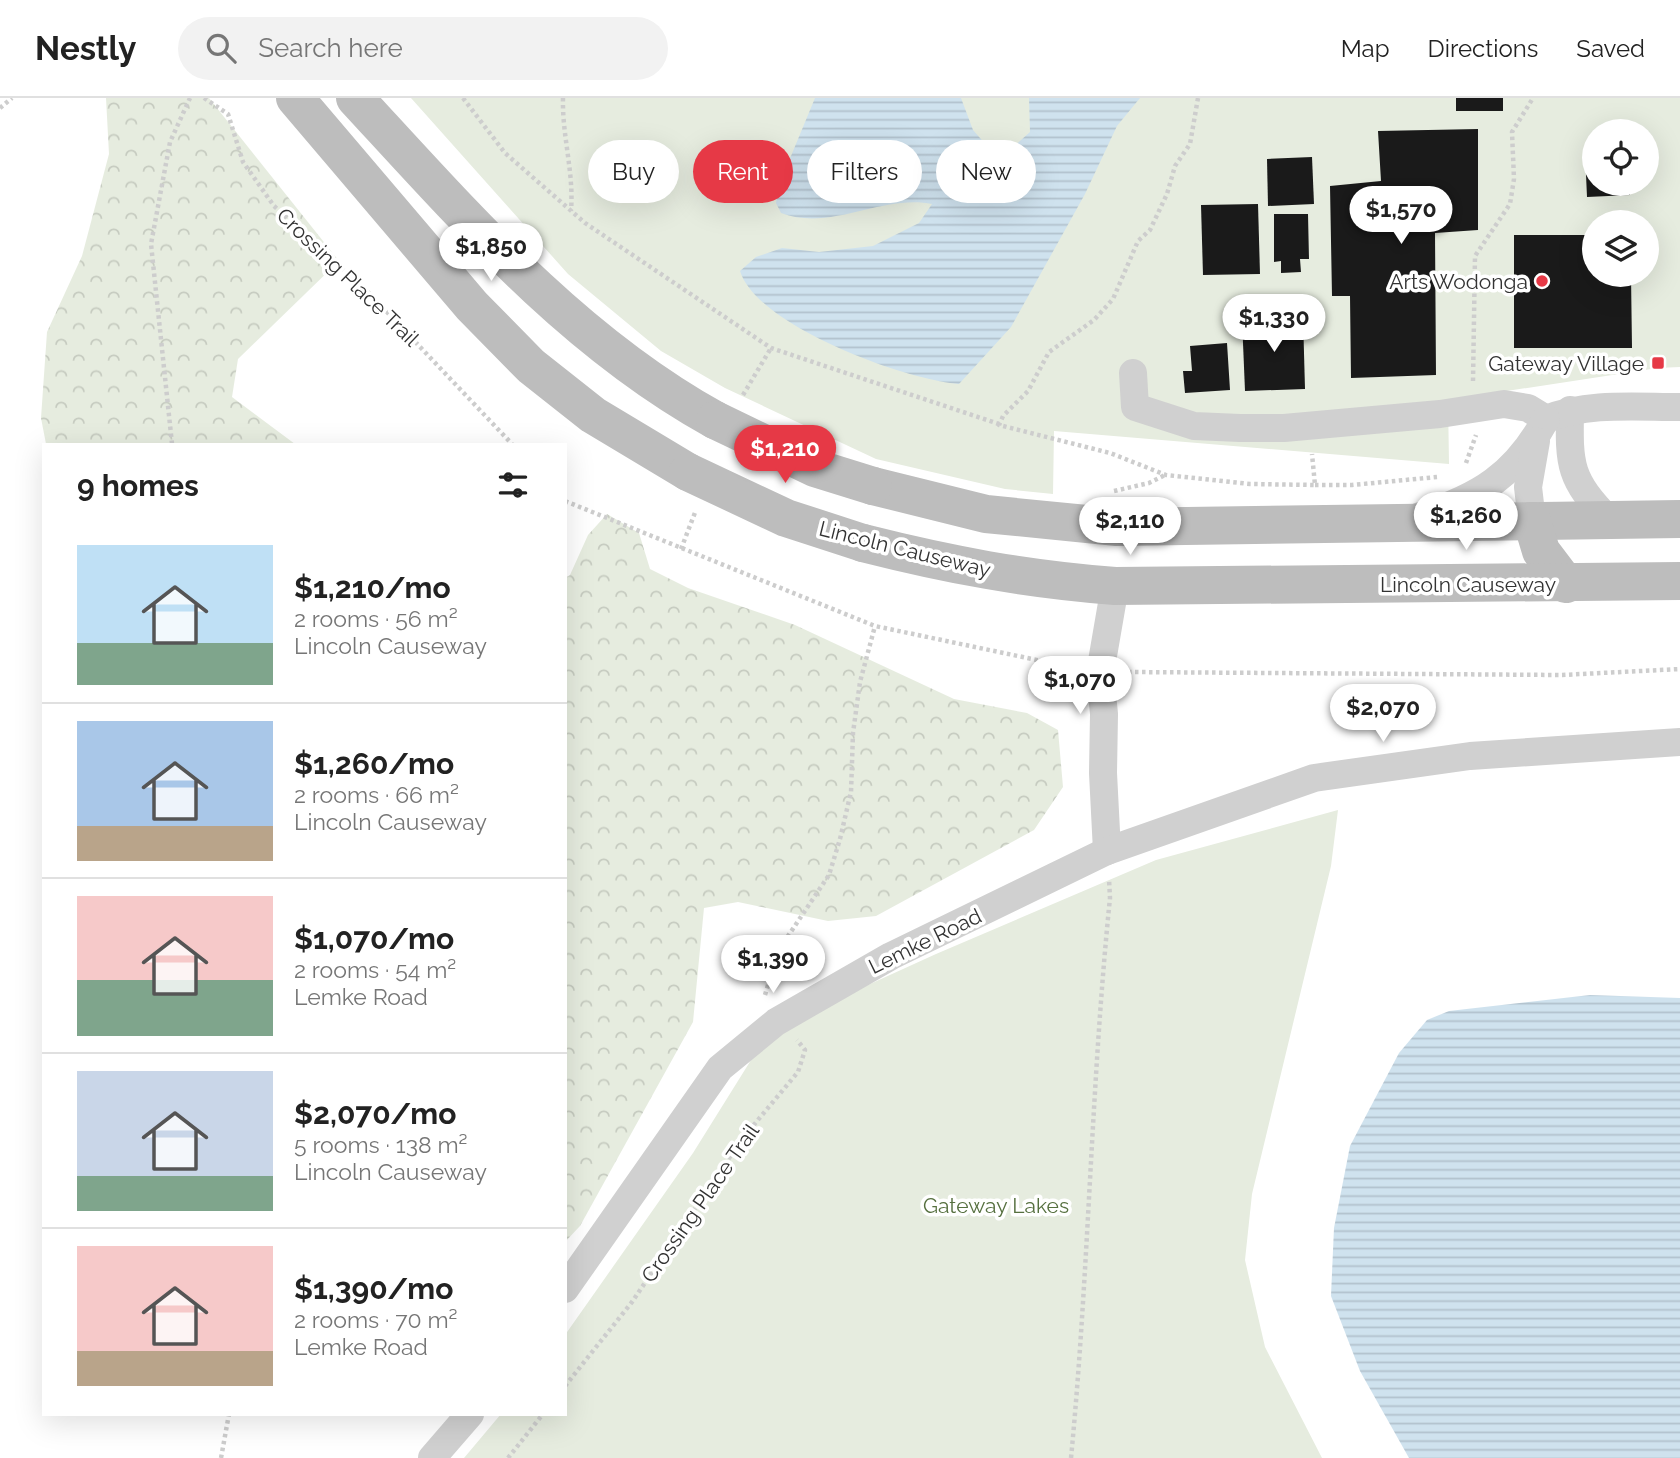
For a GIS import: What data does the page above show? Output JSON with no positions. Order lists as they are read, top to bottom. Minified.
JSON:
{"streets":{"main road":["Lincoln Causeway"],"street":["Lemke Road"],"path":["Crossing Place Trail"]},"crossings":[["Crossing Place Trail","Lemke Road"]],"parks":["Gateway Lakes"],"places":{"other":["Arts Wodonga"],"transit":["Gateway Village"]},"page":{"header":"Nestly","search":"Search here","nav":["Map","Directions","Saved"],"chip":["Buy","Rent","Filters","New"],"price":["$1,570","$1,850","$1,330","$1,210","$1,260","$2,110","$1,070","$2,070","$1,390"],"heading":"9 homes","list":[{"name":"$1,210/mo","note":"2 rooms · 56 m² · Lincoln Causeway"},{"name":"$1,260/mo","note":"2 rooms · 66 m² · Lincoln Causeway"},{"name":"$1,070/mo","note":"2 rooms · 54 m² · Lemke Road"},{"name":"$2,070/mo","note":"5 rooms · 138 m² · Lincoln Causeway"},{"name":"$1,390/mo","note":"2 rooms · 70 m² · Lemke Road"}]}}
